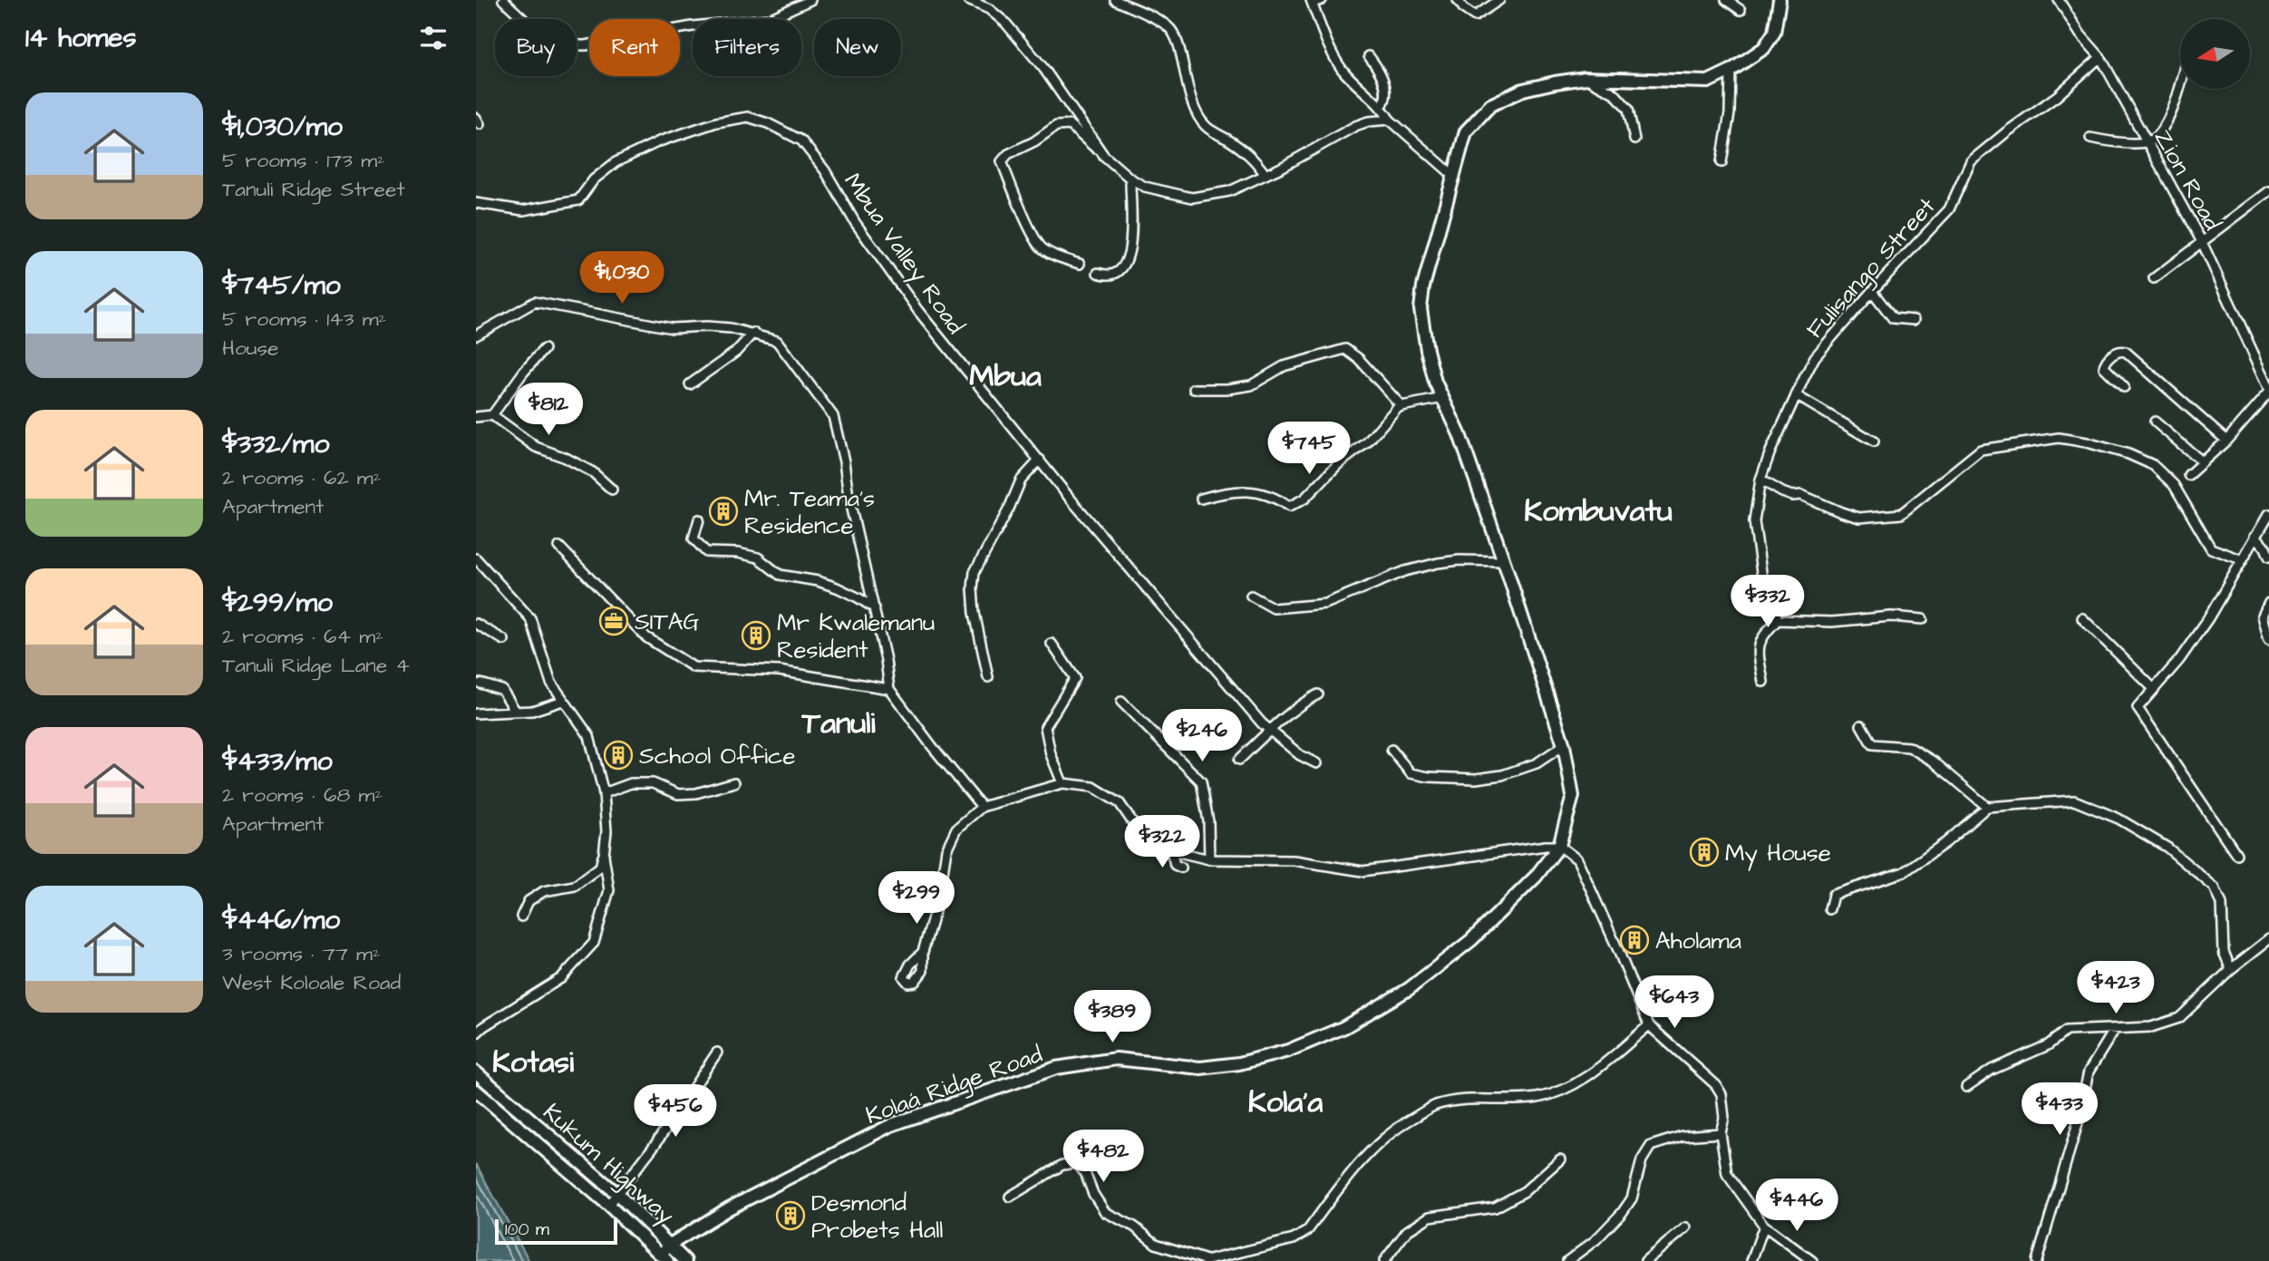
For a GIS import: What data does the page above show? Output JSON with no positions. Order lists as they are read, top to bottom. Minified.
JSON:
{"streets":{"street":["Zion Road","Mbua Valley Road","Fulisango Street","Kolaá Ridge Road","Kukum Highway"]},"crossings":[["Zion Road","Fulisango Street"],["Kolaá Ridge Road","Kukum Highway"]],"districts":["Mbua","Kombuvatu","Tanuli","Kotasi","Kola'a"],"places":{"building":["Mr. Teama's Residence","Mr Kwalemanu Resident","School Office","My House","Aholama","Desmond Probets Hall"],"office":["SITAG"]},"scale_bar":"100 m","north":"left","page":{"heading":"14 homes","chip":["Buy","Rent","Filters","New"],"list":[{"name":"$1,030/mo","note":"5 rooms · 173 m² · Tanuli Ridge Street"},{"name":"$745/mo","note":"5 rooms · 143 m² · House"},{"name":"$332/mo","note":"2 rooms · 62 m² · Apartment"},{"name":"$299/mo","note":"2 rooms · 64 m² · Tanuli Ridge Lane 4"},{"name":"$433/mo","note":"2 rooms · 68 m² · Apartment"},{"name":"$446/mo","note":"3 rooms · 77 m² · West Koloale Road"}],"price":["$1,030","$812","$745","$332","$246","$322","$299","$423","$643","$389","$433","$456","$482","$446"],"scale":"100 m"}}
